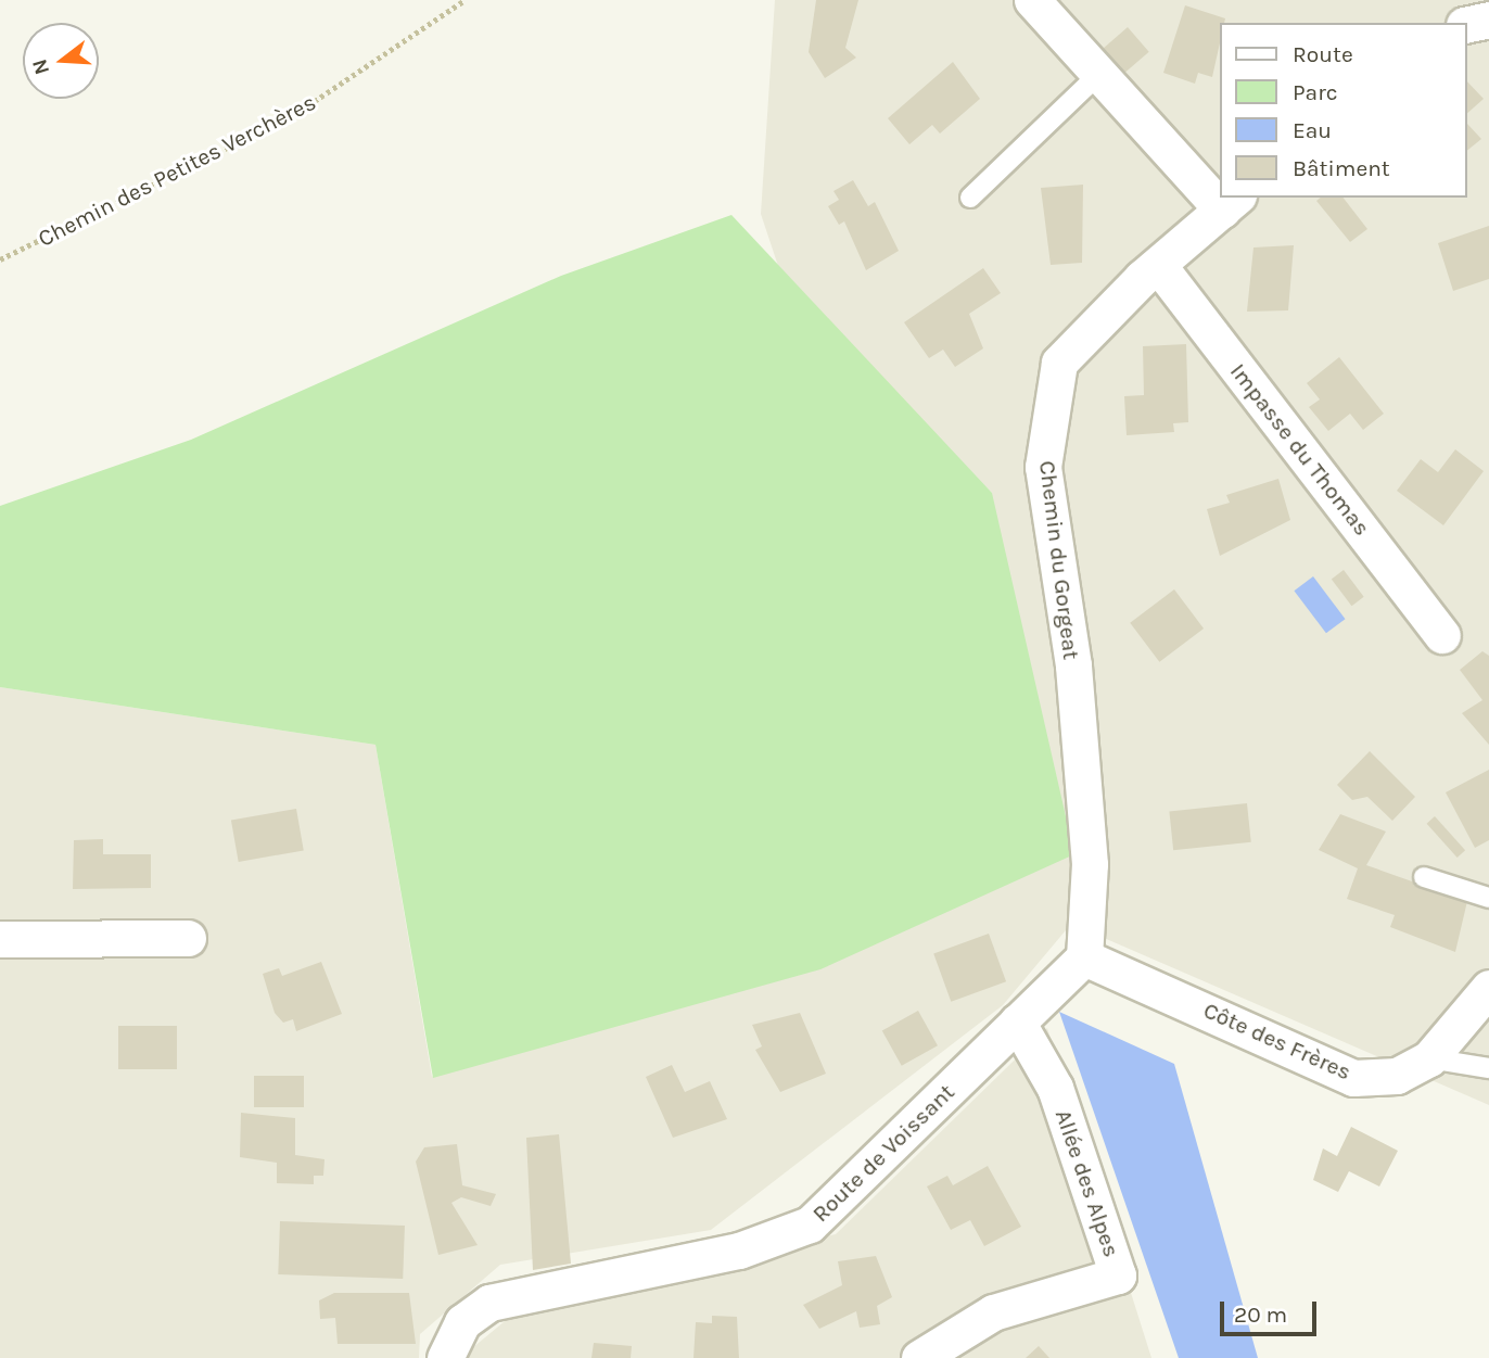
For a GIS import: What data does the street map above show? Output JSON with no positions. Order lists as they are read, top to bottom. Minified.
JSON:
{"streets":{"street":["Impasse du Thomas","Chemin du Gorgeat","Côte des Frères","Route de Voissant","Allée des Alpes"],"path":["Chemin des Petites Verchères"]},"crossings":[["Impasse du Thomas","Chemin du Gorgeat"],["Chemin du Gorgeat","Côte des Frères"],["Chemin du Gorgeat","Route de Voissant"],["Côte des Frères","Route de Voissant"],["Route de Voissant","Allée des Alpes"]],"legend":["Route","Parc","Eau","Bâtiment"],"scale_bar":"20 m","north":"left"}
